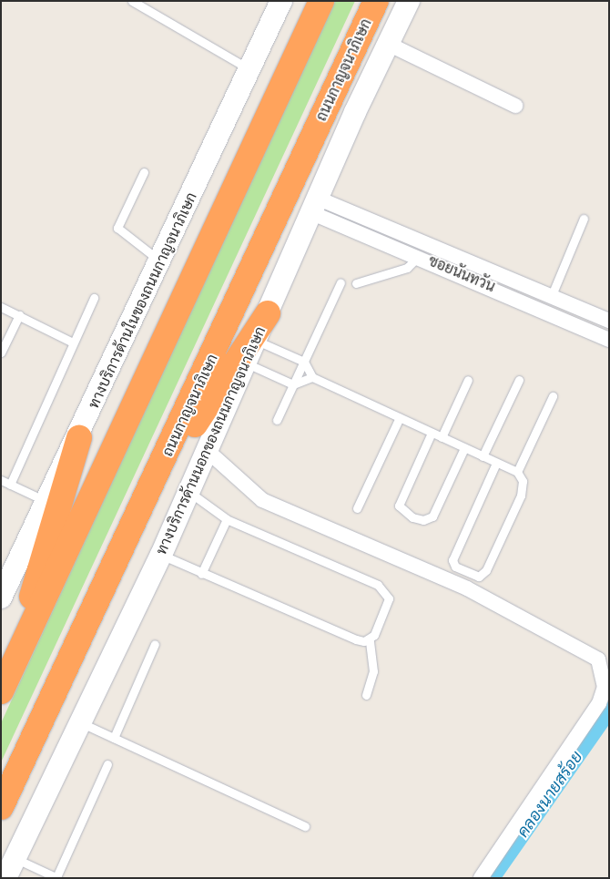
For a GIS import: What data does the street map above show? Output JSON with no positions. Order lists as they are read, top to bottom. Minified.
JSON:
{"streets":{"highway":["ถนนกาญจนาภิเษก"],"main road":["ทางบริการด้านในของถนนกาญจนาภิเษก","ทางบริการด้านนอกของถนนกาญจนาภิเษก"],"street":["ซอยนันทวัน"]},"crossings":[["ซอยนันทวัน","ทางบริการด้านนอกของถนนกาญจนาภิเษก"]],"water":["คลองนายสร้อย"]}
